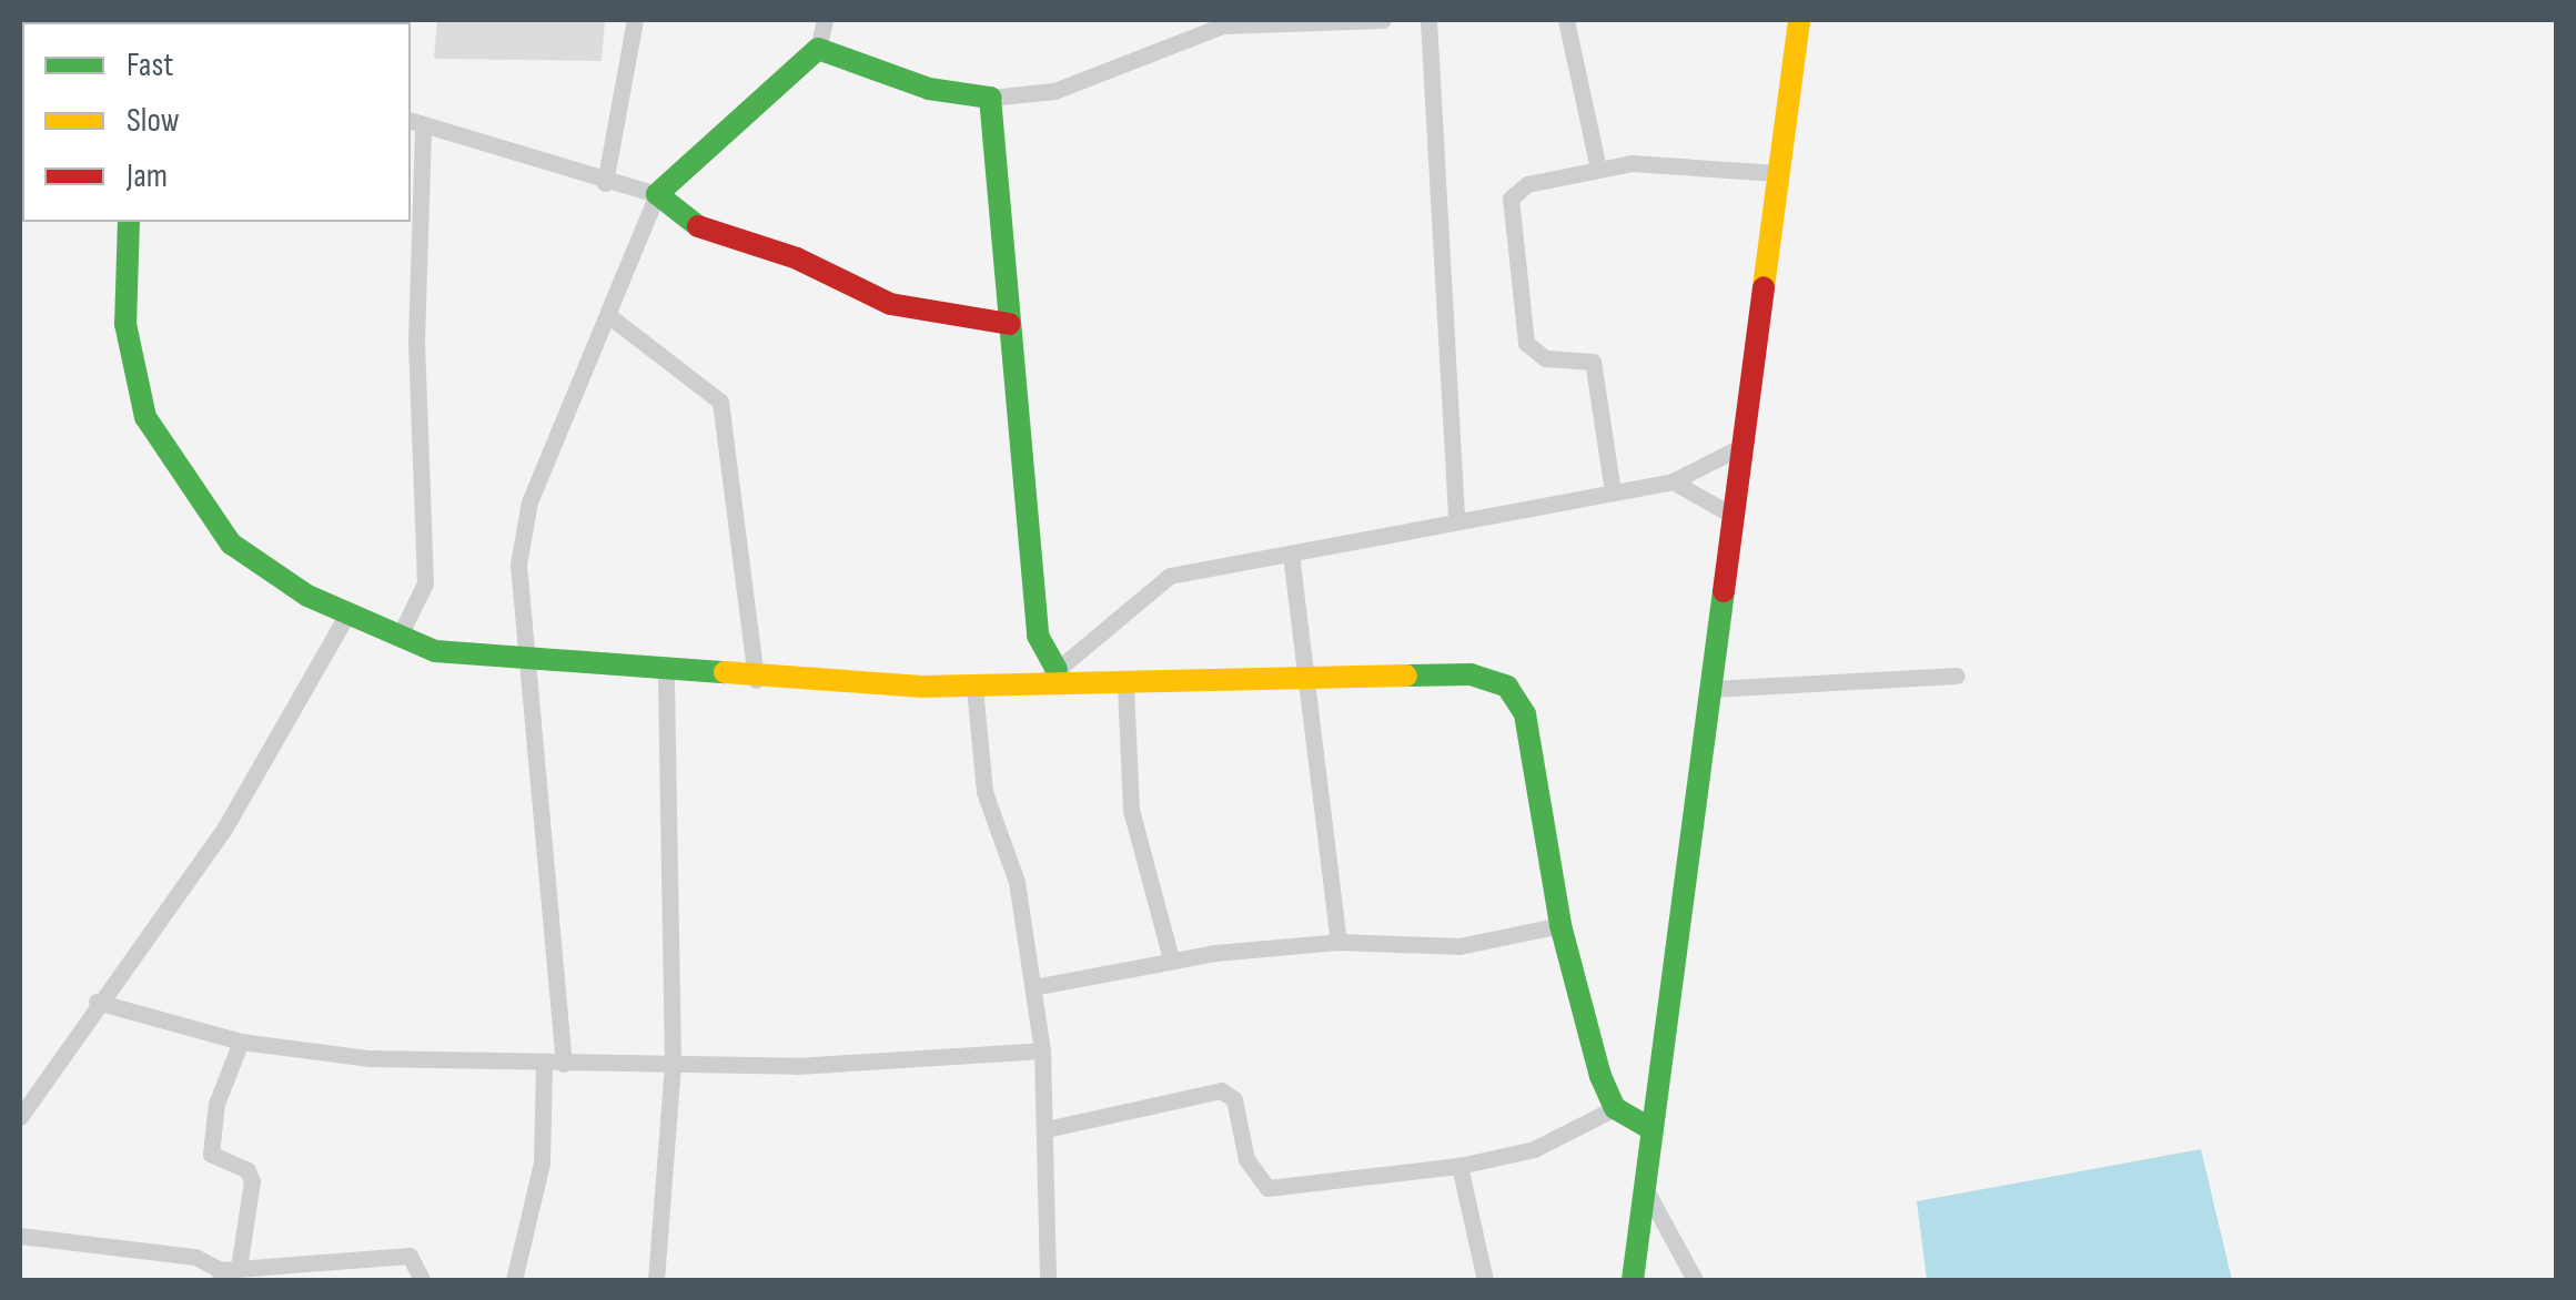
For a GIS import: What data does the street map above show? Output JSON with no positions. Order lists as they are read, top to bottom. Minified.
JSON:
{"legend":["Fast","Slow","Jam"]}
